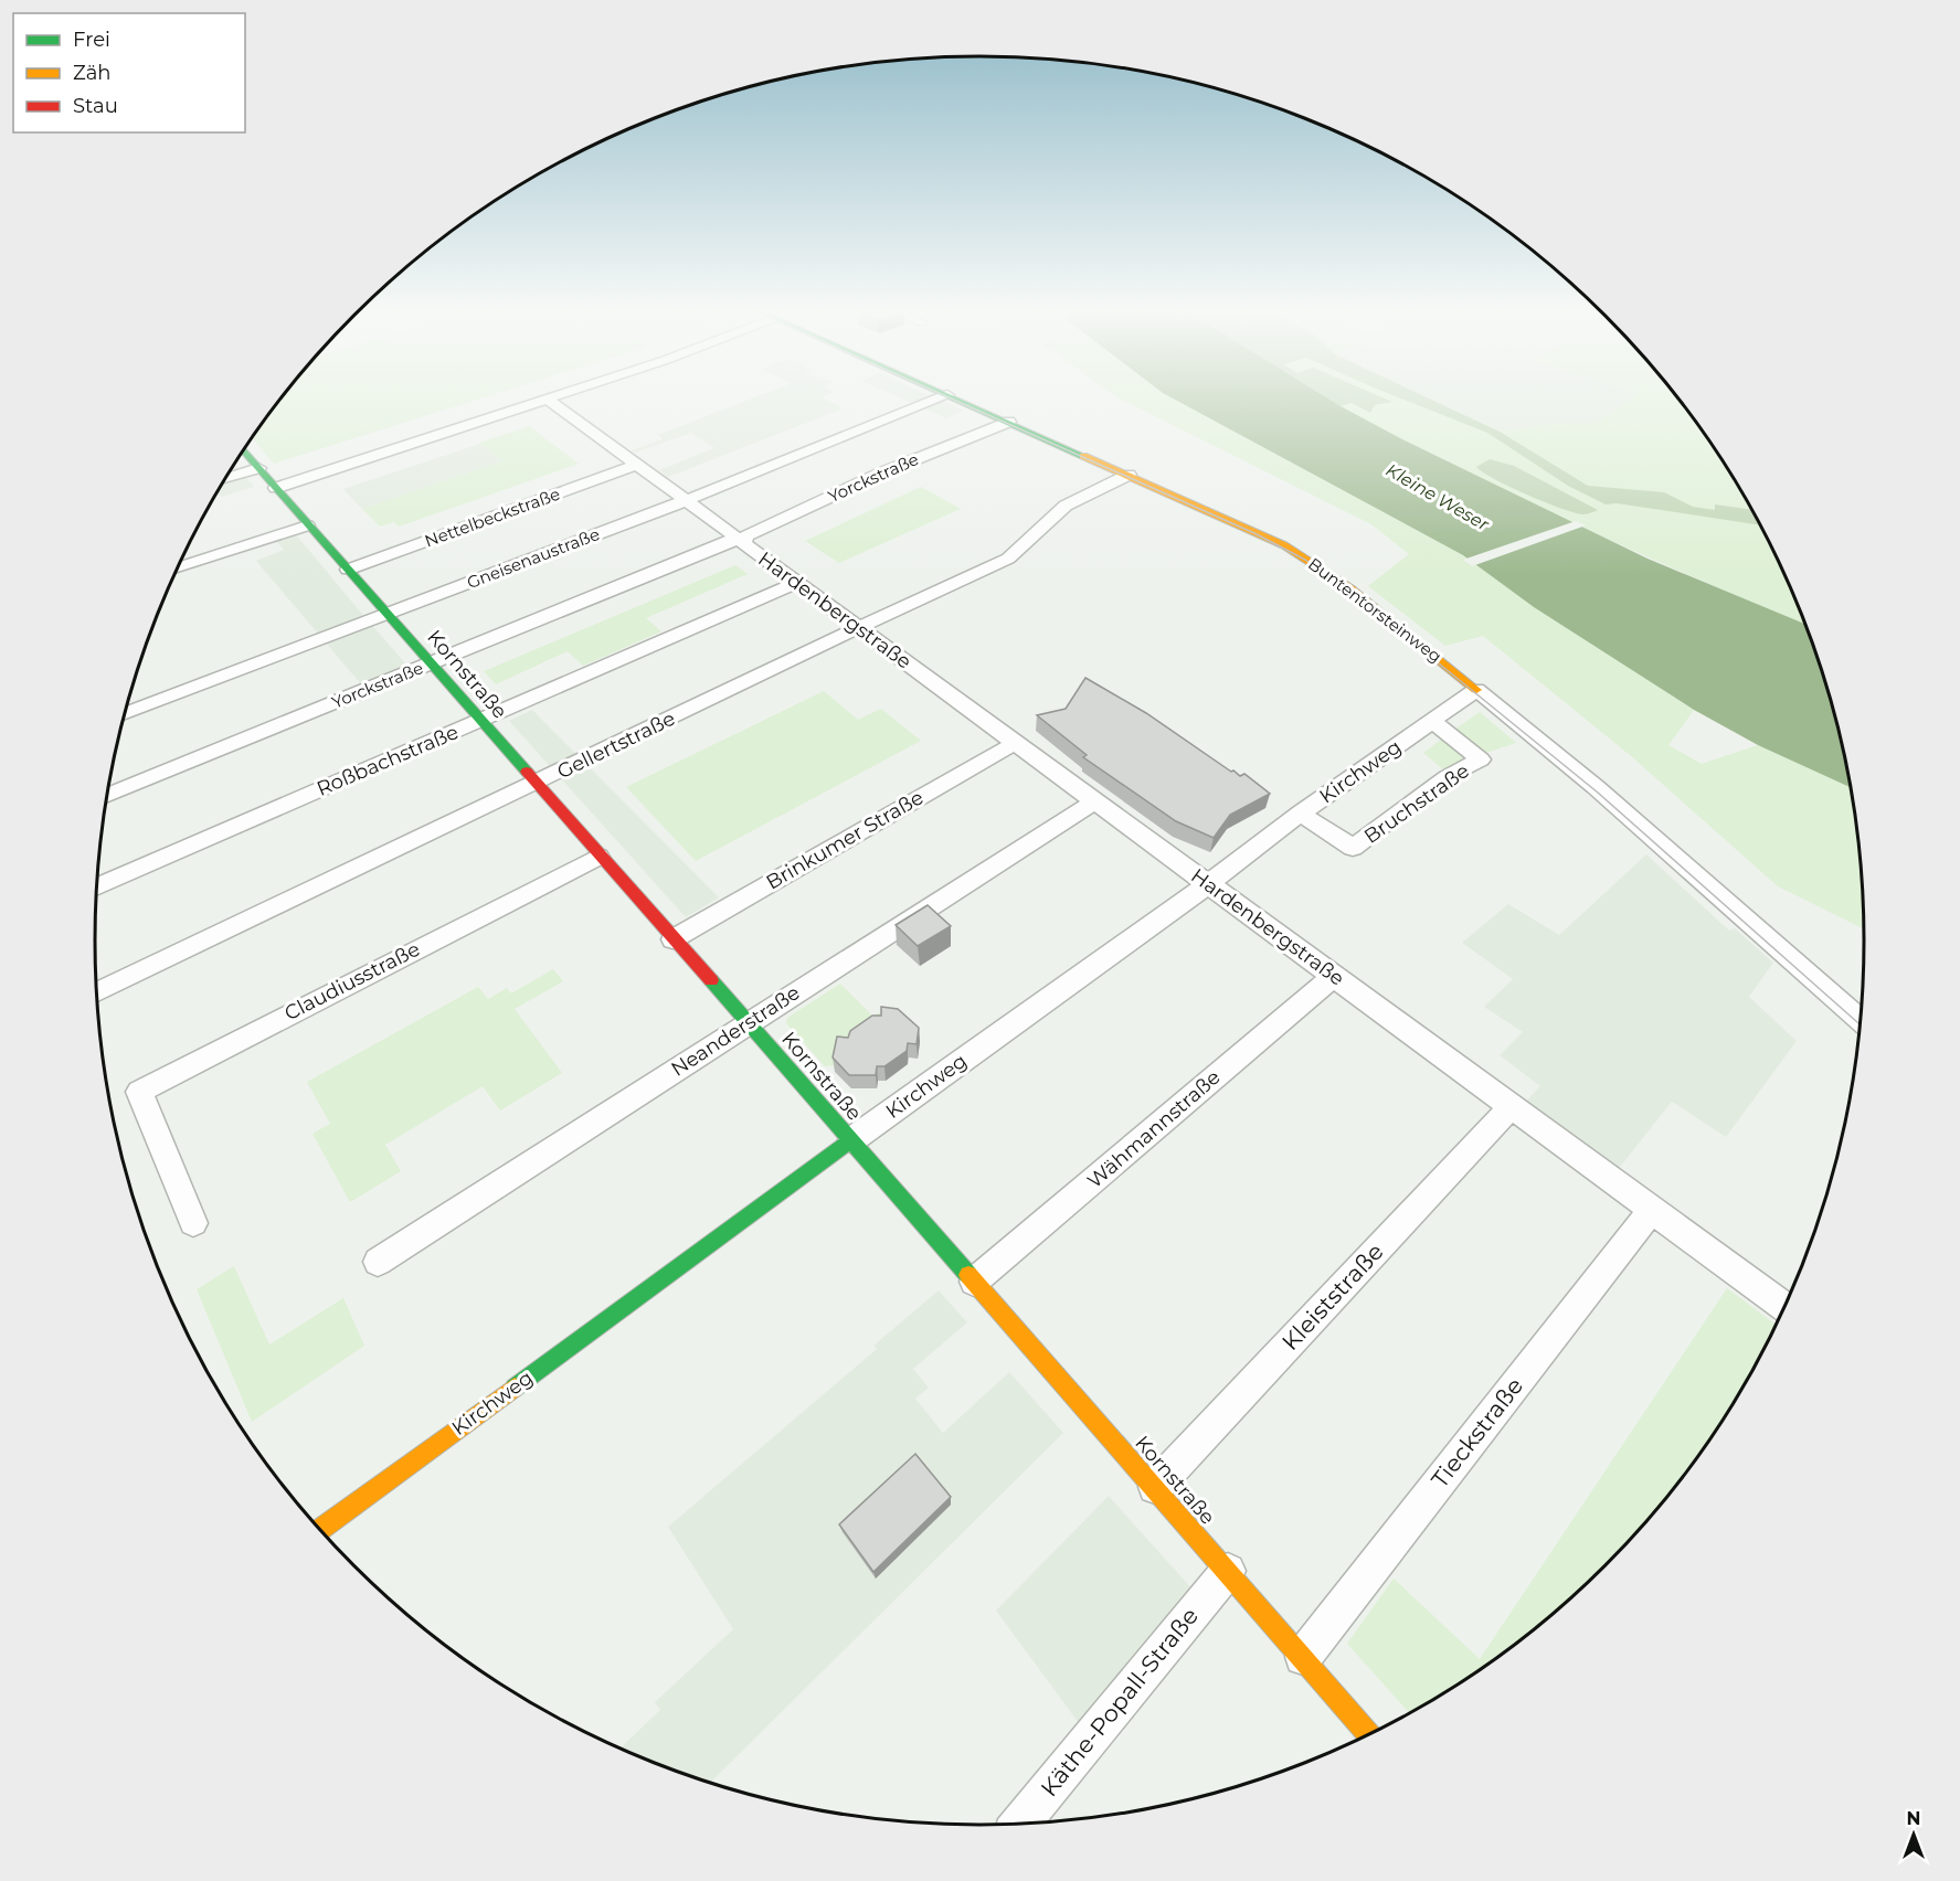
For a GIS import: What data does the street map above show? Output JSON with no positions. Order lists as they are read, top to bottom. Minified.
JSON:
{"streets":{"street":["Yorckstraße","Nettelbeckstraße","Gneisenaustraße","Hardenbergstraße","Buntentorsteinweg","Kornstraße","Gellertstraße","Roßbachstraße","Kirchweg","Bruchstraße","Brinkumer Straße","Claudiusstraße","Neanderstraße","Wähmannstraße","Kleiststraße","Tieckstraße","Käthe-Popall-Straße"]},"crossings":[["Yorckstraße","Hardenbergstraße"],["Yorckstraße","Buntentorsteinweg"],["Yorckstraße","Kornstraße"],["Nettelbeckstraße","Hardenbergstraße"],["Nettelbeckstraße","Kornstraße"],["Gneisenaustraße","Hardenbergstraße"],["Gneisenaustraße","Kornstraße"],["Hardenbergstraße","Gellertstraße"],["Hardenbergstraße","Roßbachstraße"],["Hardenbergstraße","Kirchweg"],["Hardenbergstraße","Brinkumer Straße"],["Hardenbergstraße","Neanderstraße"],["Hardenbergstraße","Wähmannstraße"],["Hardenbergstraße","Kleiststraße"],["Hardenbergstraße","Tieckstraße"],["Buntentorsteinweg","Gellertstraße"],["Buntentorsteinweg","Kirchweg"],["Kornstraße","Gellertstraße"],["Kornstraße","Roßbachstraße"],["Kornstraße","Kirchweg"],["Kornstraße","Brinkumer Straße"],["Kornstraße","Claudiusstraße"],["Kornstraße","Neanderstraße"],["Kornstraße","Wähmannstraße"],["Kornstraße","Kleiststraße"],["Kornstraße","Tieckstraße"],["Kornstraße","Käthe-Popall-Straße"],["Kirchweg","Bruchstraße"]],"water":["Kleine Weser"],"legend":["Frei","Zäh","Stau"],"north":"top"}
